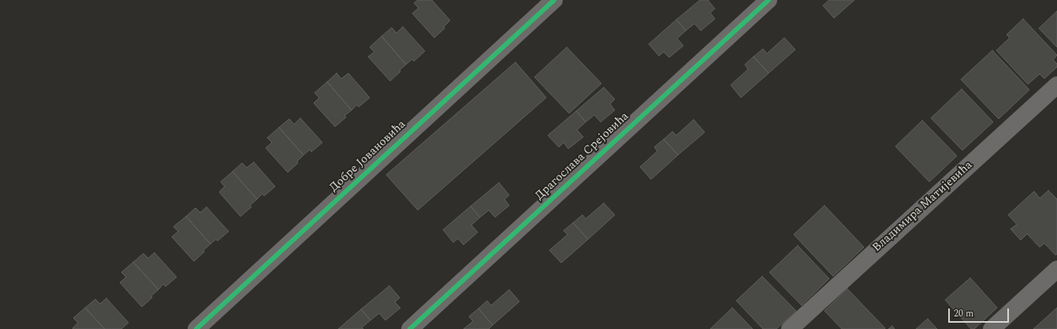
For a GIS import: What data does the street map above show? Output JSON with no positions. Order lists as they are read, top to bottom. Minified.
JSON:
{"streets":{"street":["Добре Јовановића","Драгослава Срејовића","Владимира Матијевића"]},"scale_bar":"20 m"}
